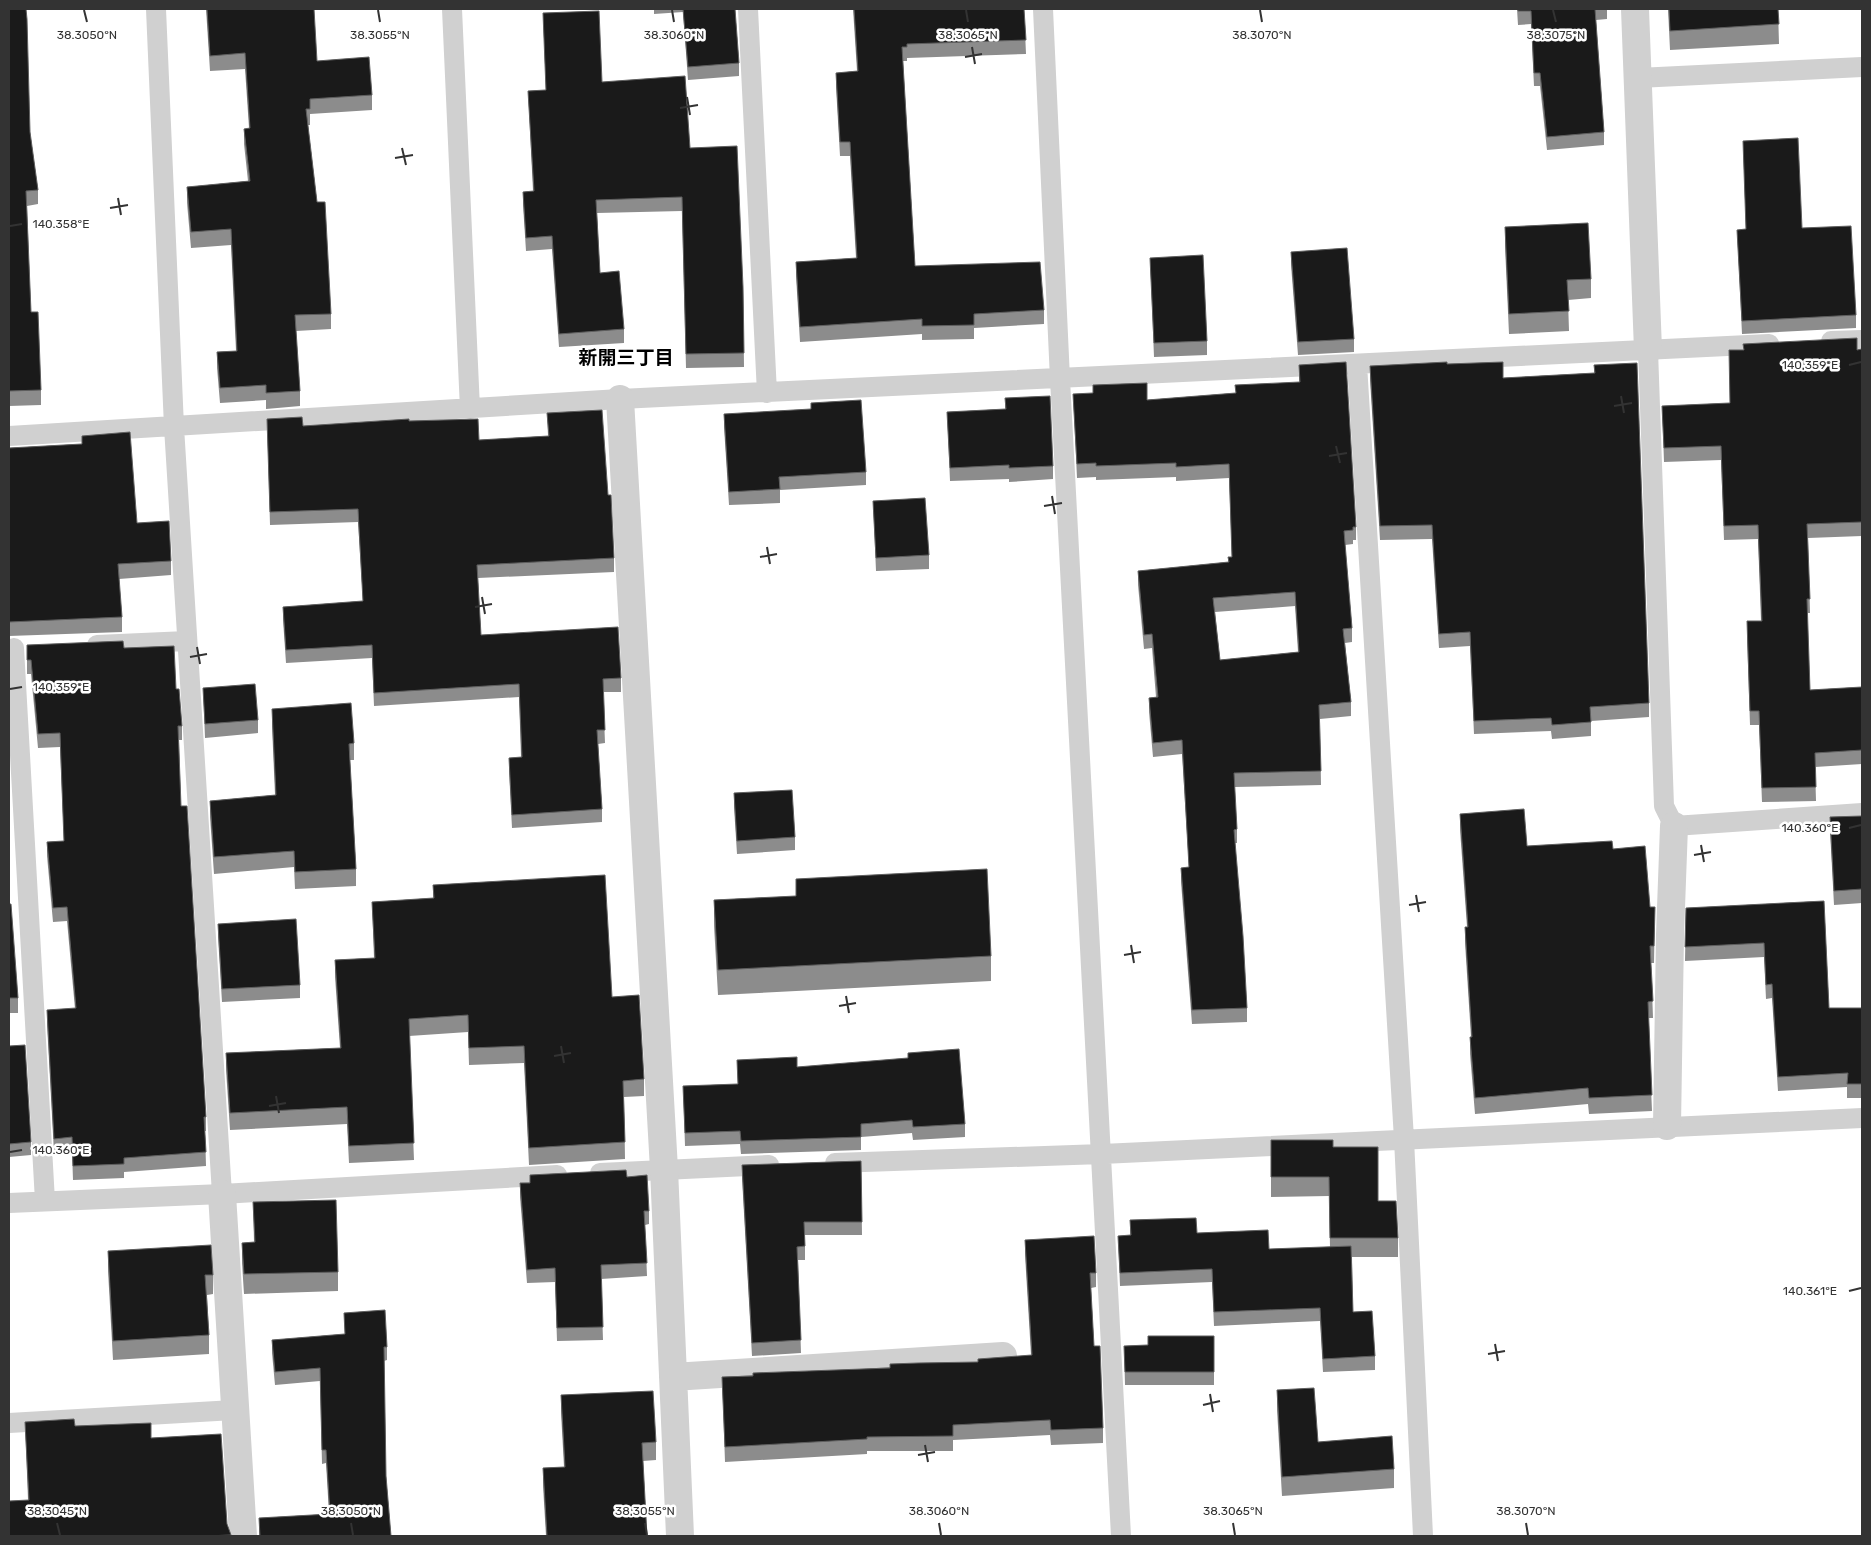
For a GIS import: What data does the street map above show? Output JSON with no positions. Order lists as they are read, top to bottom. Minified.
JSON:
{"districts":["新開三丁目"],"coordinates":["38.3050°N","38.3075°N","38.3055°N","38.3060°N","38.3065°N","38.3070°N","140.358°E","140.359°E","140.360°E","140.361°E","38.3045°N"]}
